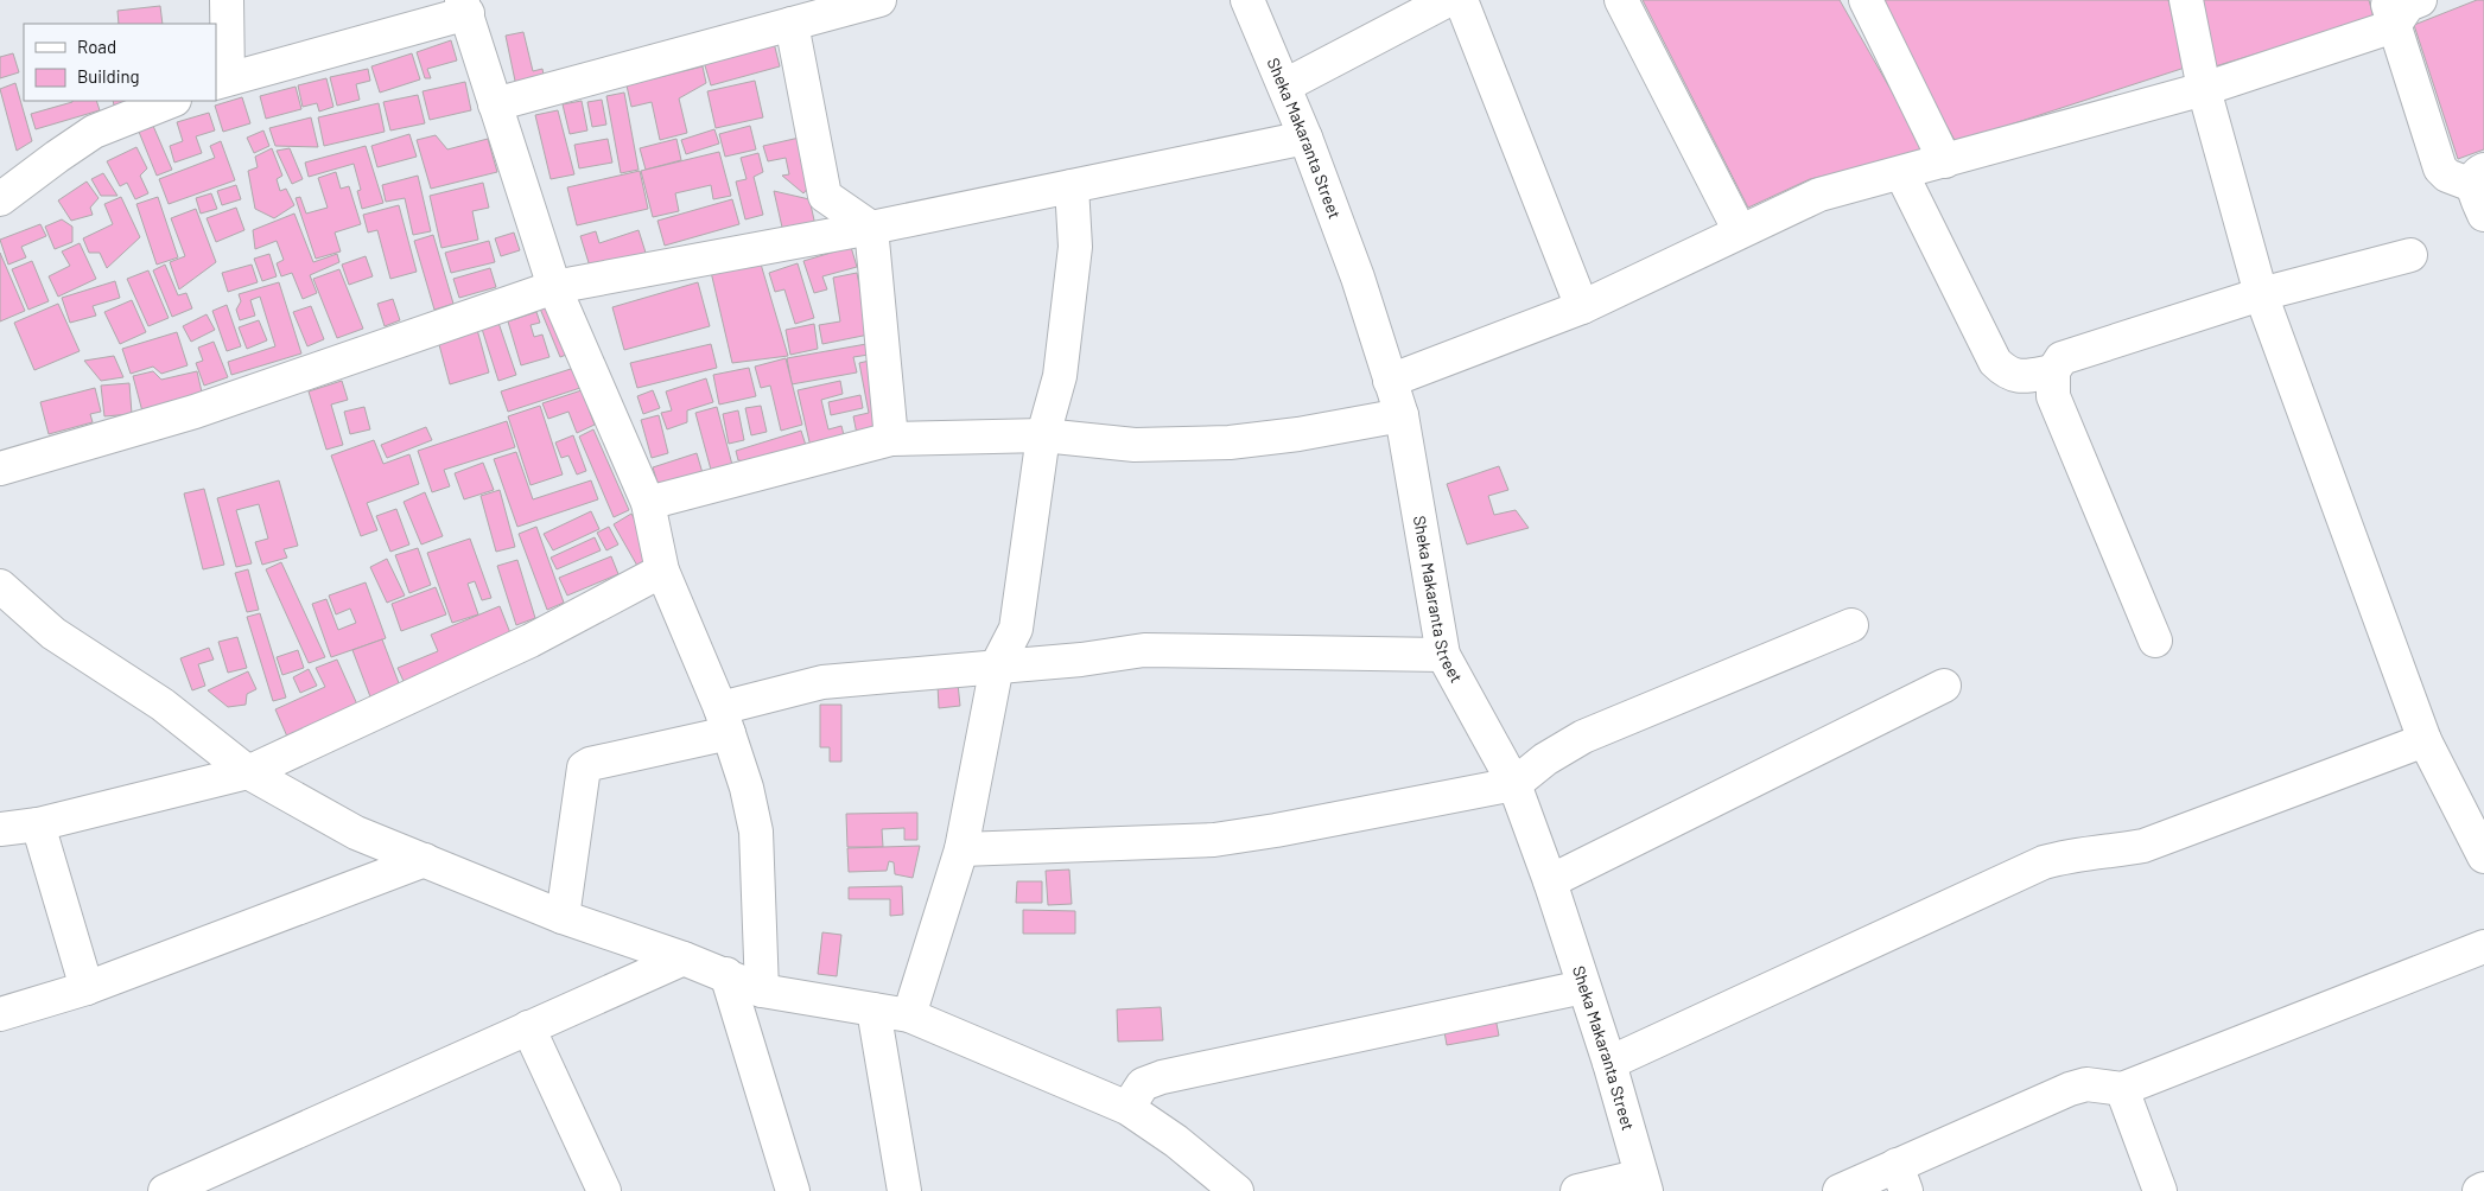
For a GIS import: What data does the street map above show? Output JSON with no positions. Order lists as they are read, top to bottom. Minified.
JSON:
{"streets":{"street":["Sheka Makaranta Street"]},"legend":["Road","Building"]}
